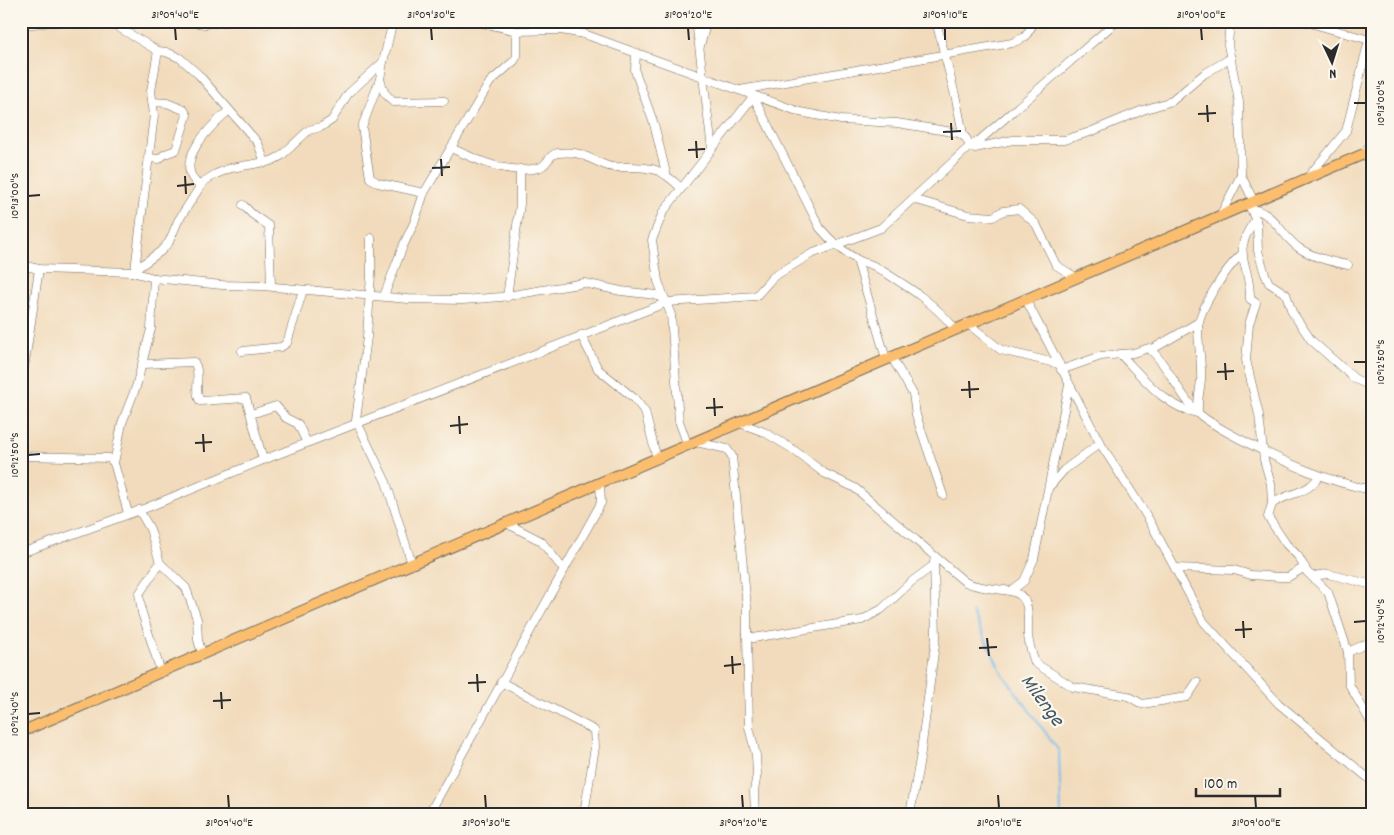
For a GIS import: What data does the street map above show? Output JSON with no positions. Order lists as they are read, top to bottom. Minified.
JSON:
{"water":["Milenge"],"scale_bar":"100 m","north":"bottom","coordinates":["31°09'40\"E","31°09'30\"E","31°09'20\"E","31°09'10\"E","31°09'00\"E","10°13'00\"S","10°12'50\"S","10°12'40\"S"]}
